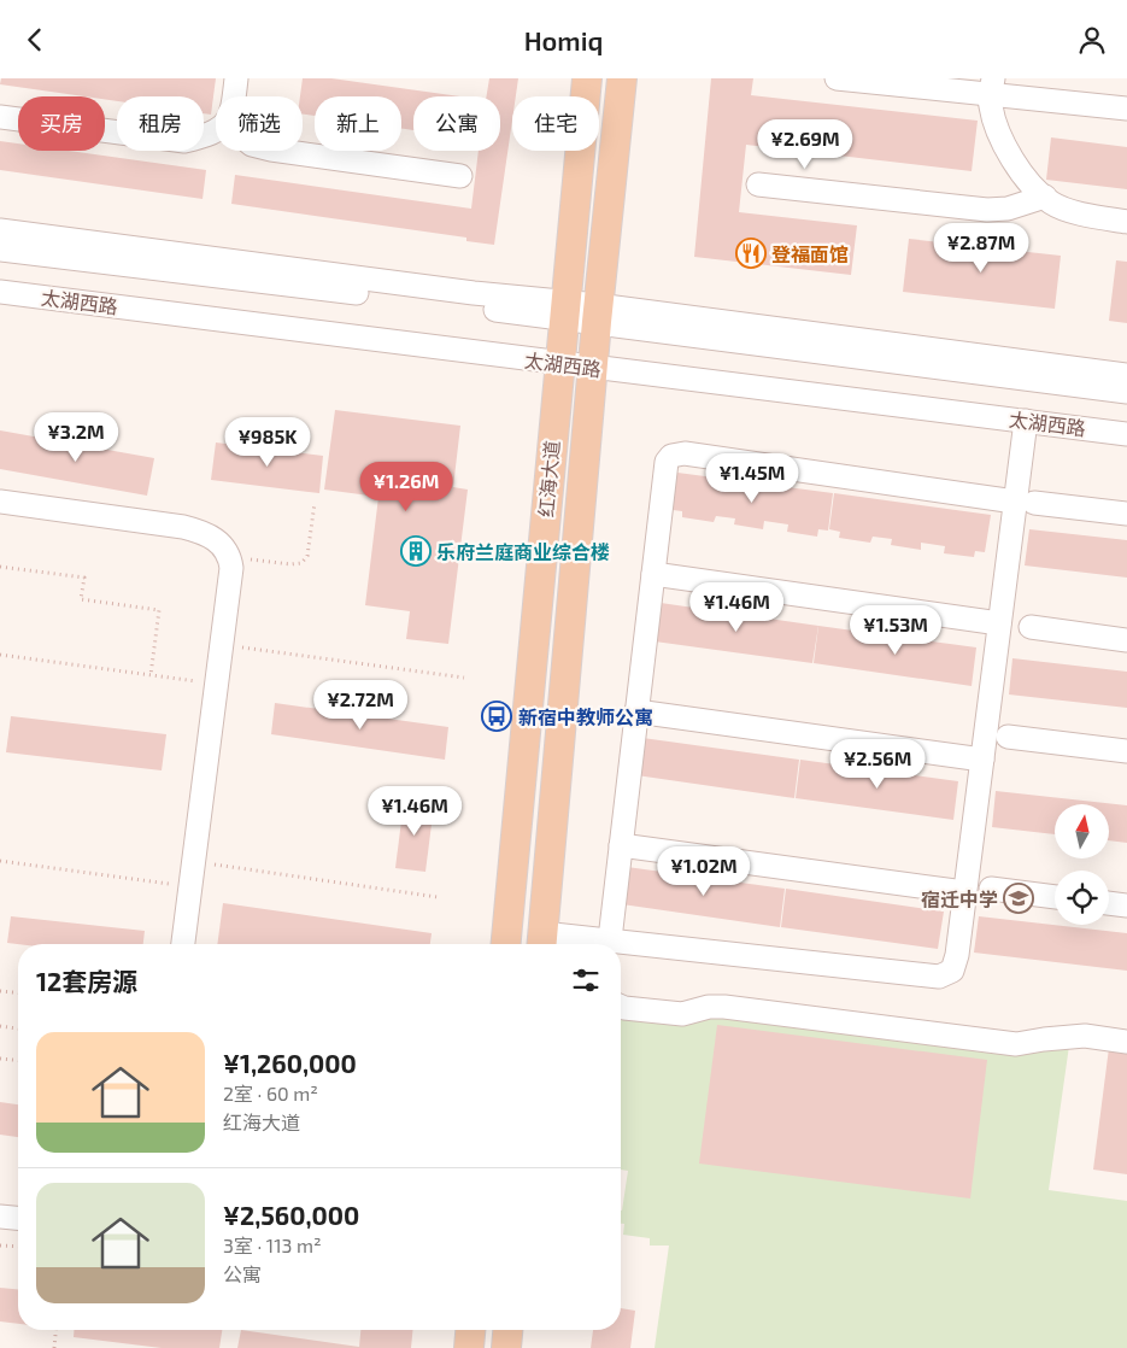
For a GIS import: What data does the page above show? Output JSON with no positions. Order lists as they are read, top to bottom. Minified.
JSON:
{"streets":{"main road":["红海大道"],"street":["太湖西路"]},"crossings":[["太湖西路","红海大道"]],"places":{"restaurant":["登福面馆"],"building":["乐府兰庭商业综合楼"],"bus stop":["新宿中教师公寓"],"school or university":["宿迁中学"]},"north":"top","page":{"header":"Homiq","chip":["买房","租房","筛选","新上","公寓","住宅"],"price":["¥2.69M","¥2.87M","¥3.2M","¥985K","¥1.45M","¥1.26M","¥1.46M","¥1.53M","¥2.72M","¥2.56M","¥1.46M","¥1.02M"],"heading":"12套房源","list":[{"name":"¥1,260,000","note":"2室 · 60 m² · 红海大道"},{"name":"¥2,560,000","note":"3室 · 113 m² · 公寓"}]}}
